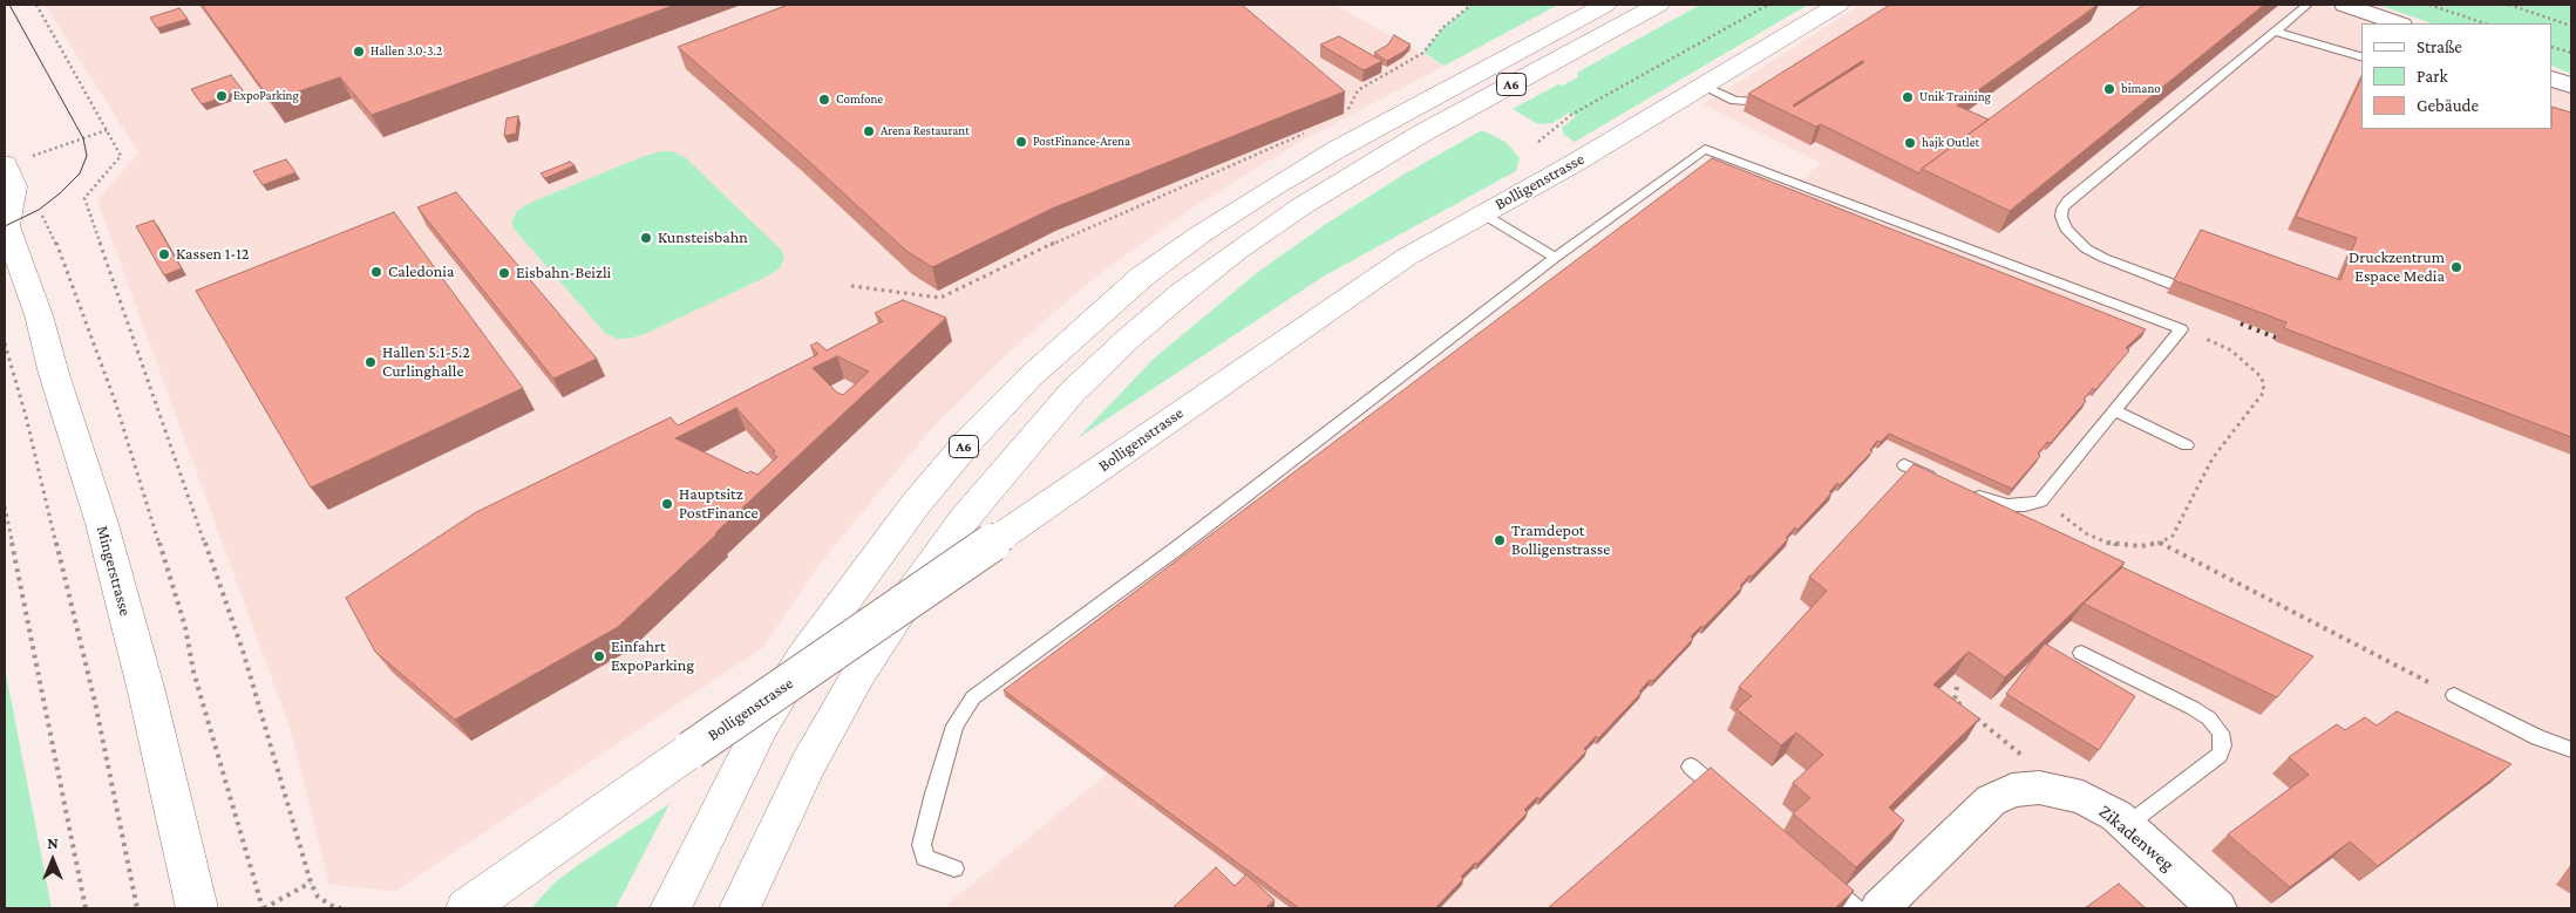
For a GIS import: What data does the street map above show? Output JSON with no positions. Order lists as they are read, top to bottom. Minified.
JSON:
{"streets":{"main road":["A6","Bolligenstrasse","Mingerstrasse"],"street":["Zikadenweg"]},"places":["Hallen 3.0-3.2","bimano","ExpoParking","Unik Training","Comfone","Arena Restaurant","PostFinance-Arena","hajk Outlet","Kunsteisbahn","Kassen 1-12","Druckzentrum Espace Media","Caledonia","Eisbahn-Beizli","Hallen 5.1-5.2 Curlinghalle","Hauptsitz PostFinance","Tramdepot Bolligenstrasse","Einfahrt ExpoParking"],"legend":["Straße","Park","Gebäude"],"north":"top"}
